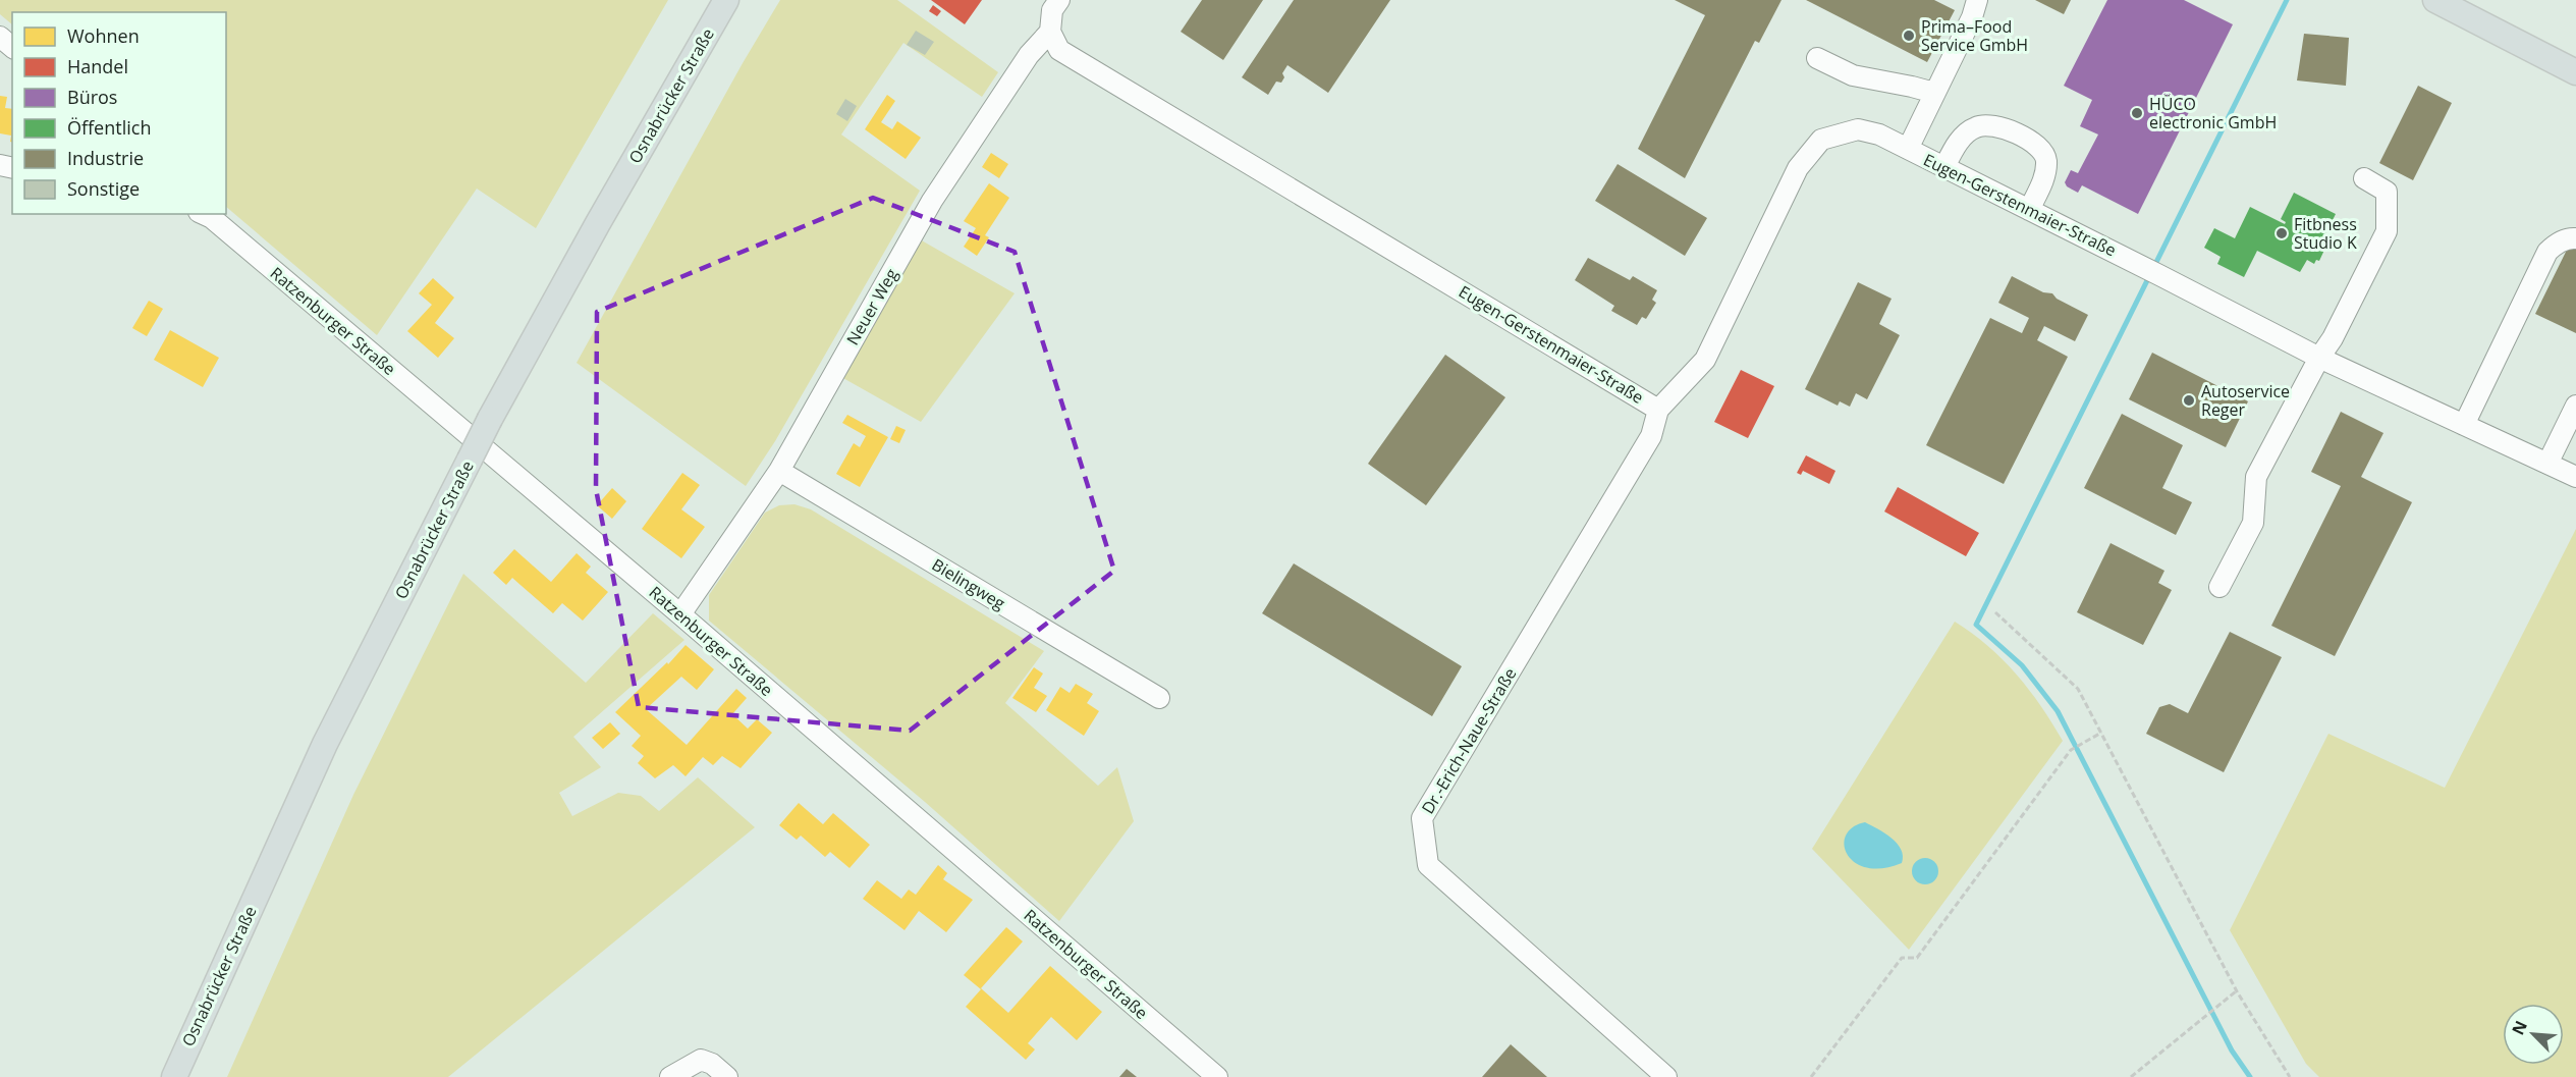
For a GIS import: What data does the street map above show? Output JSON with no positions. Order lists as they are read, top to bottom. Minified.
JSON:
{"streets":{"main road":["Osnabrücker Straße"],"street":["Eugen-Gerstenmaier-Straße","Neuer Weg","Ratzenburger Straße","Bielingweg","Dr.-Erich-Naue-Straße"]},"crossings":[["Eugen-Gerstenmaier-Straße","Neuer Weg"],["Eugen-Gerstenmaier-Straße","Dr.-Erich-Naue-Straße"],["Neuer Weg","Ratzenburger Straße"],["Neuer Weg","Bielingweg"]],"places":["Prima–Food Service GmbH","HÜCO electronic GmbH","Fitbness Studio K","Autoservice Reger"],"legend":["Wohnen","Handel","Büros","Öffentlich","Industrie","Sonstige"],"north":"top left"}
